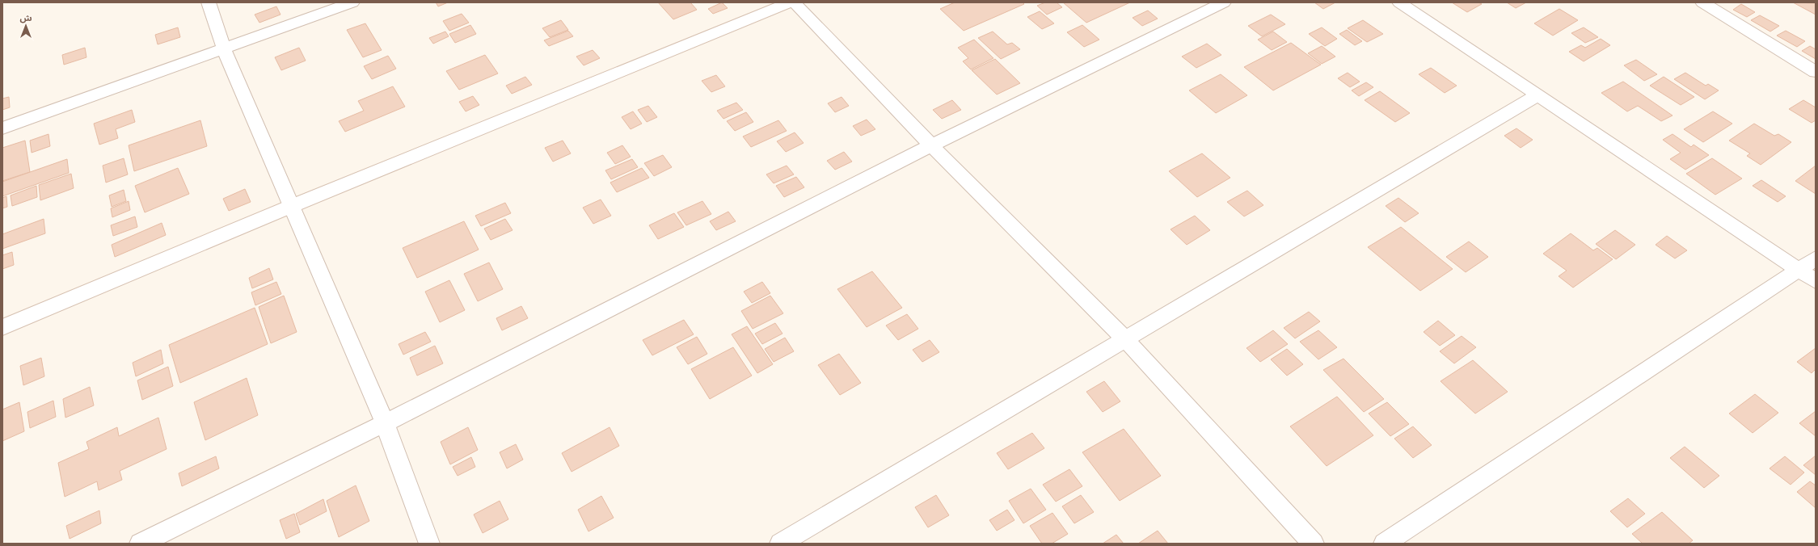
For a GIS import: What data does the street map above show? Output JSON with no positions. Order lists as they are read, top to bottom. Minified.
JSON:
{"north":"top"}
